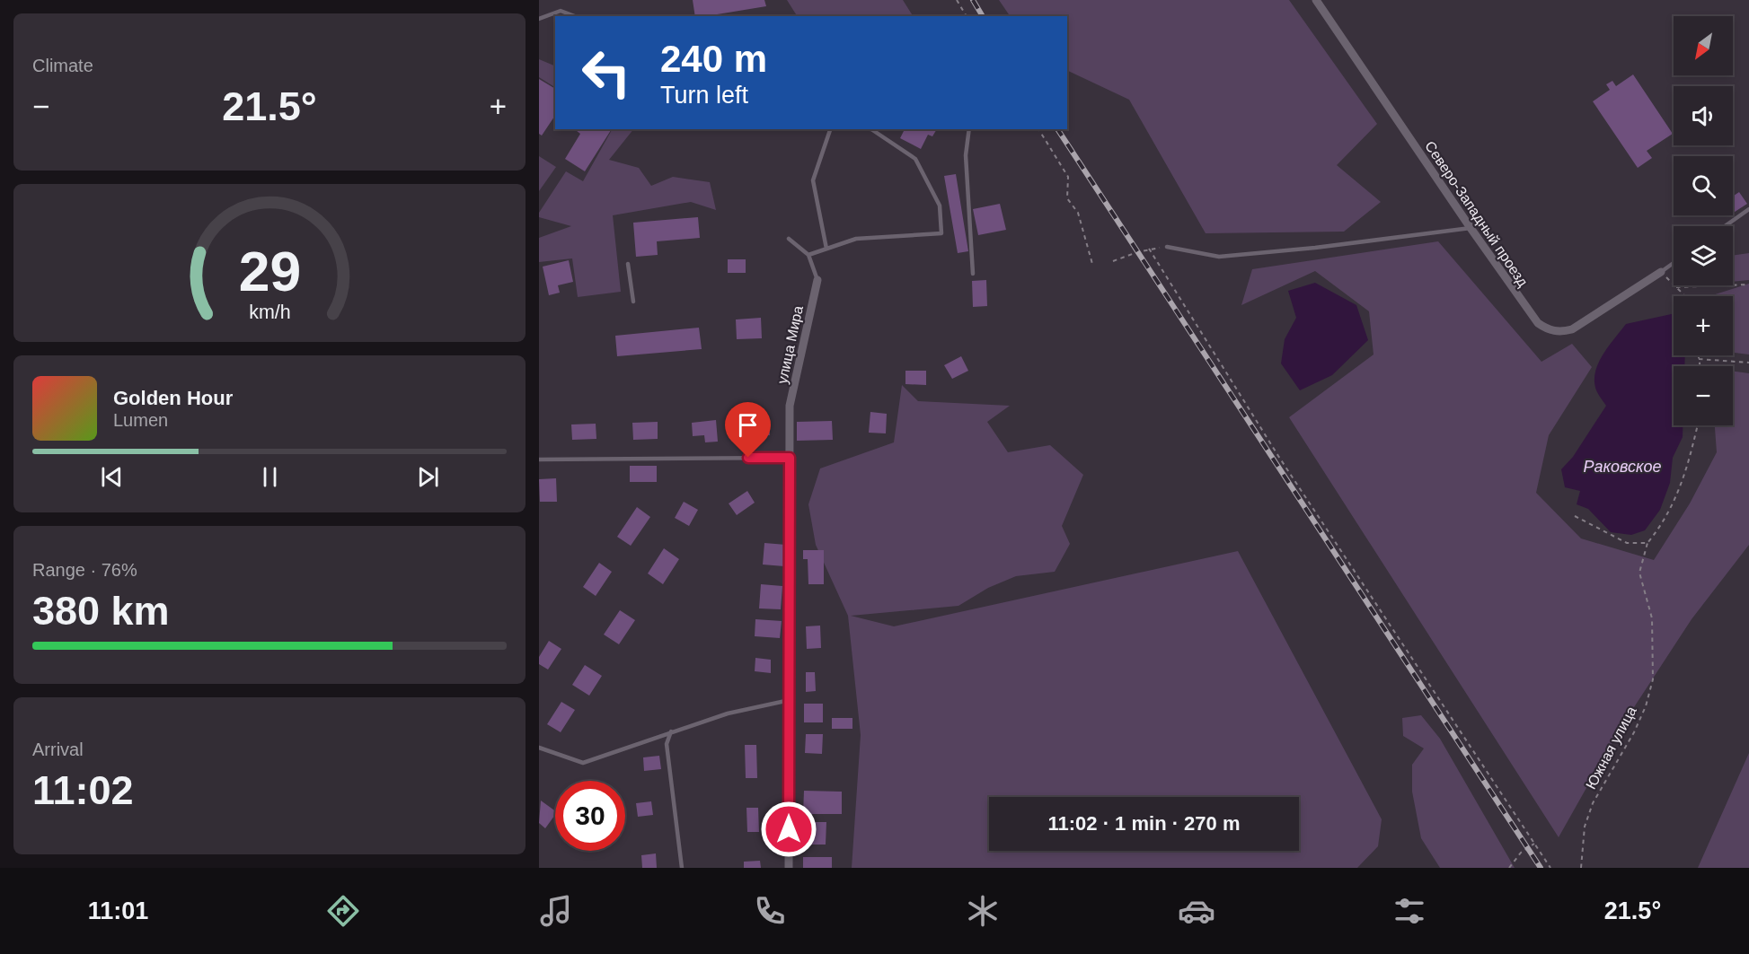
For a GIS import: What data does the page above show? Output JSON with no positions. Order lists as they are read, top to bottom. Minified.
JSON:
{"streets":{"street":["Северо-Западный проезд","улица Мира"],"path":["Южная улица"]},"water":["Раковское"],"north":"bottom left","page":{"tile":["Climate",["Range · 76%","380 km"],["Arrival","11:02"]],"map_buttons":["+","−"],"turn":["240 m","Turn left"],"heat":["−","21.5°","+"],"song":["Golden Hour","Lumen"],"limit":"30","trip":"11:02 · 1 min · 270 m","tabs":["11:01","21.5°"],"gauge":["29","km/h"]}}
